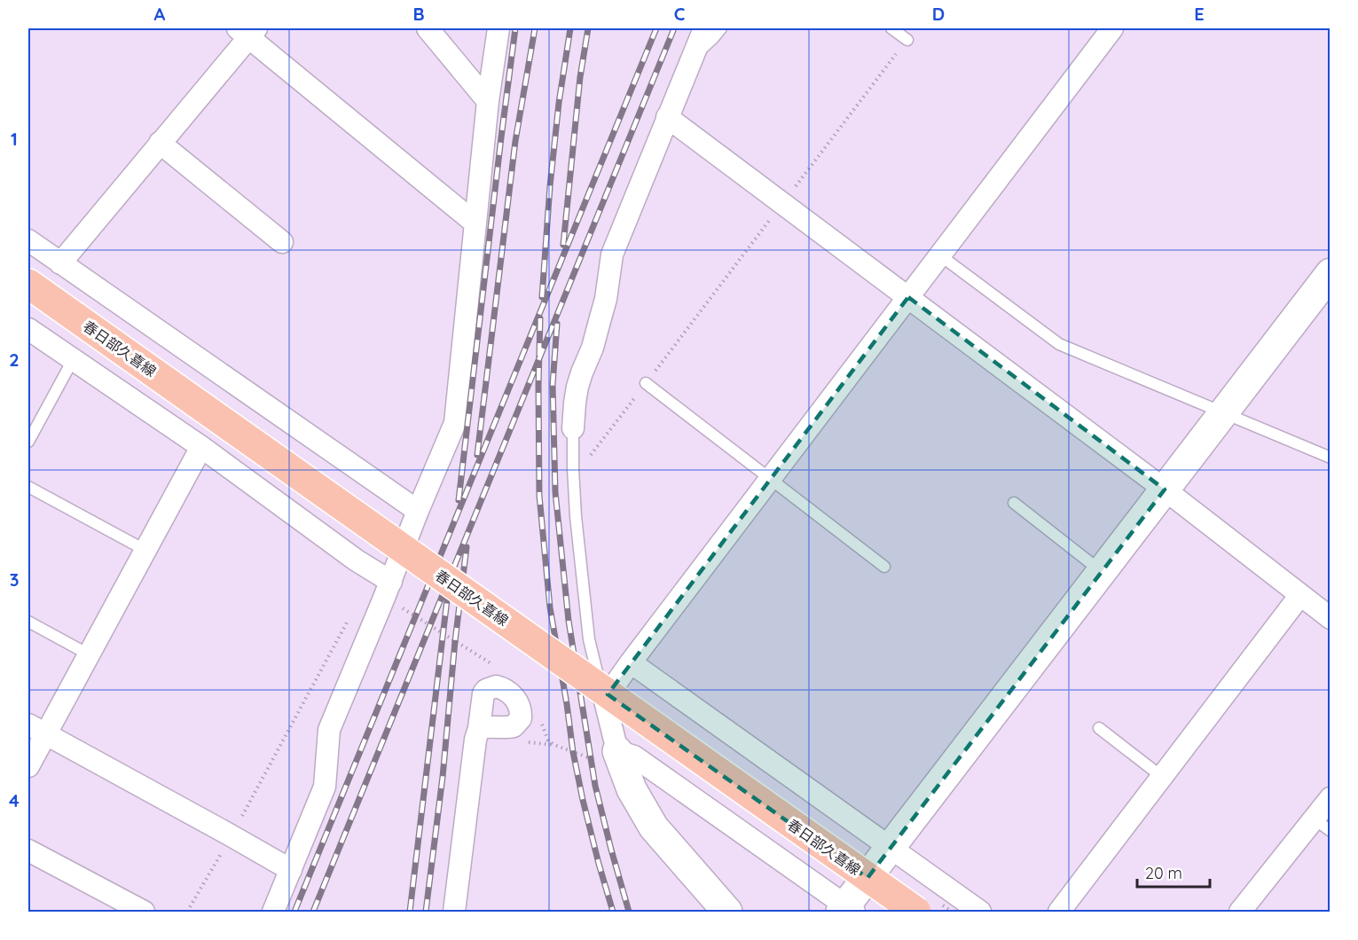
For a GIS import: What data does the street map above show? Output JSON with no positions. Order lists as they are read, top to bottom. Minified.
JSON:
{"streets":{"main road":["春日部久喜線"]},"scale_bar":"20 m","grid":{"columns":["A","B","C","D","E"],"rows":["1","2","3","4"]}}
